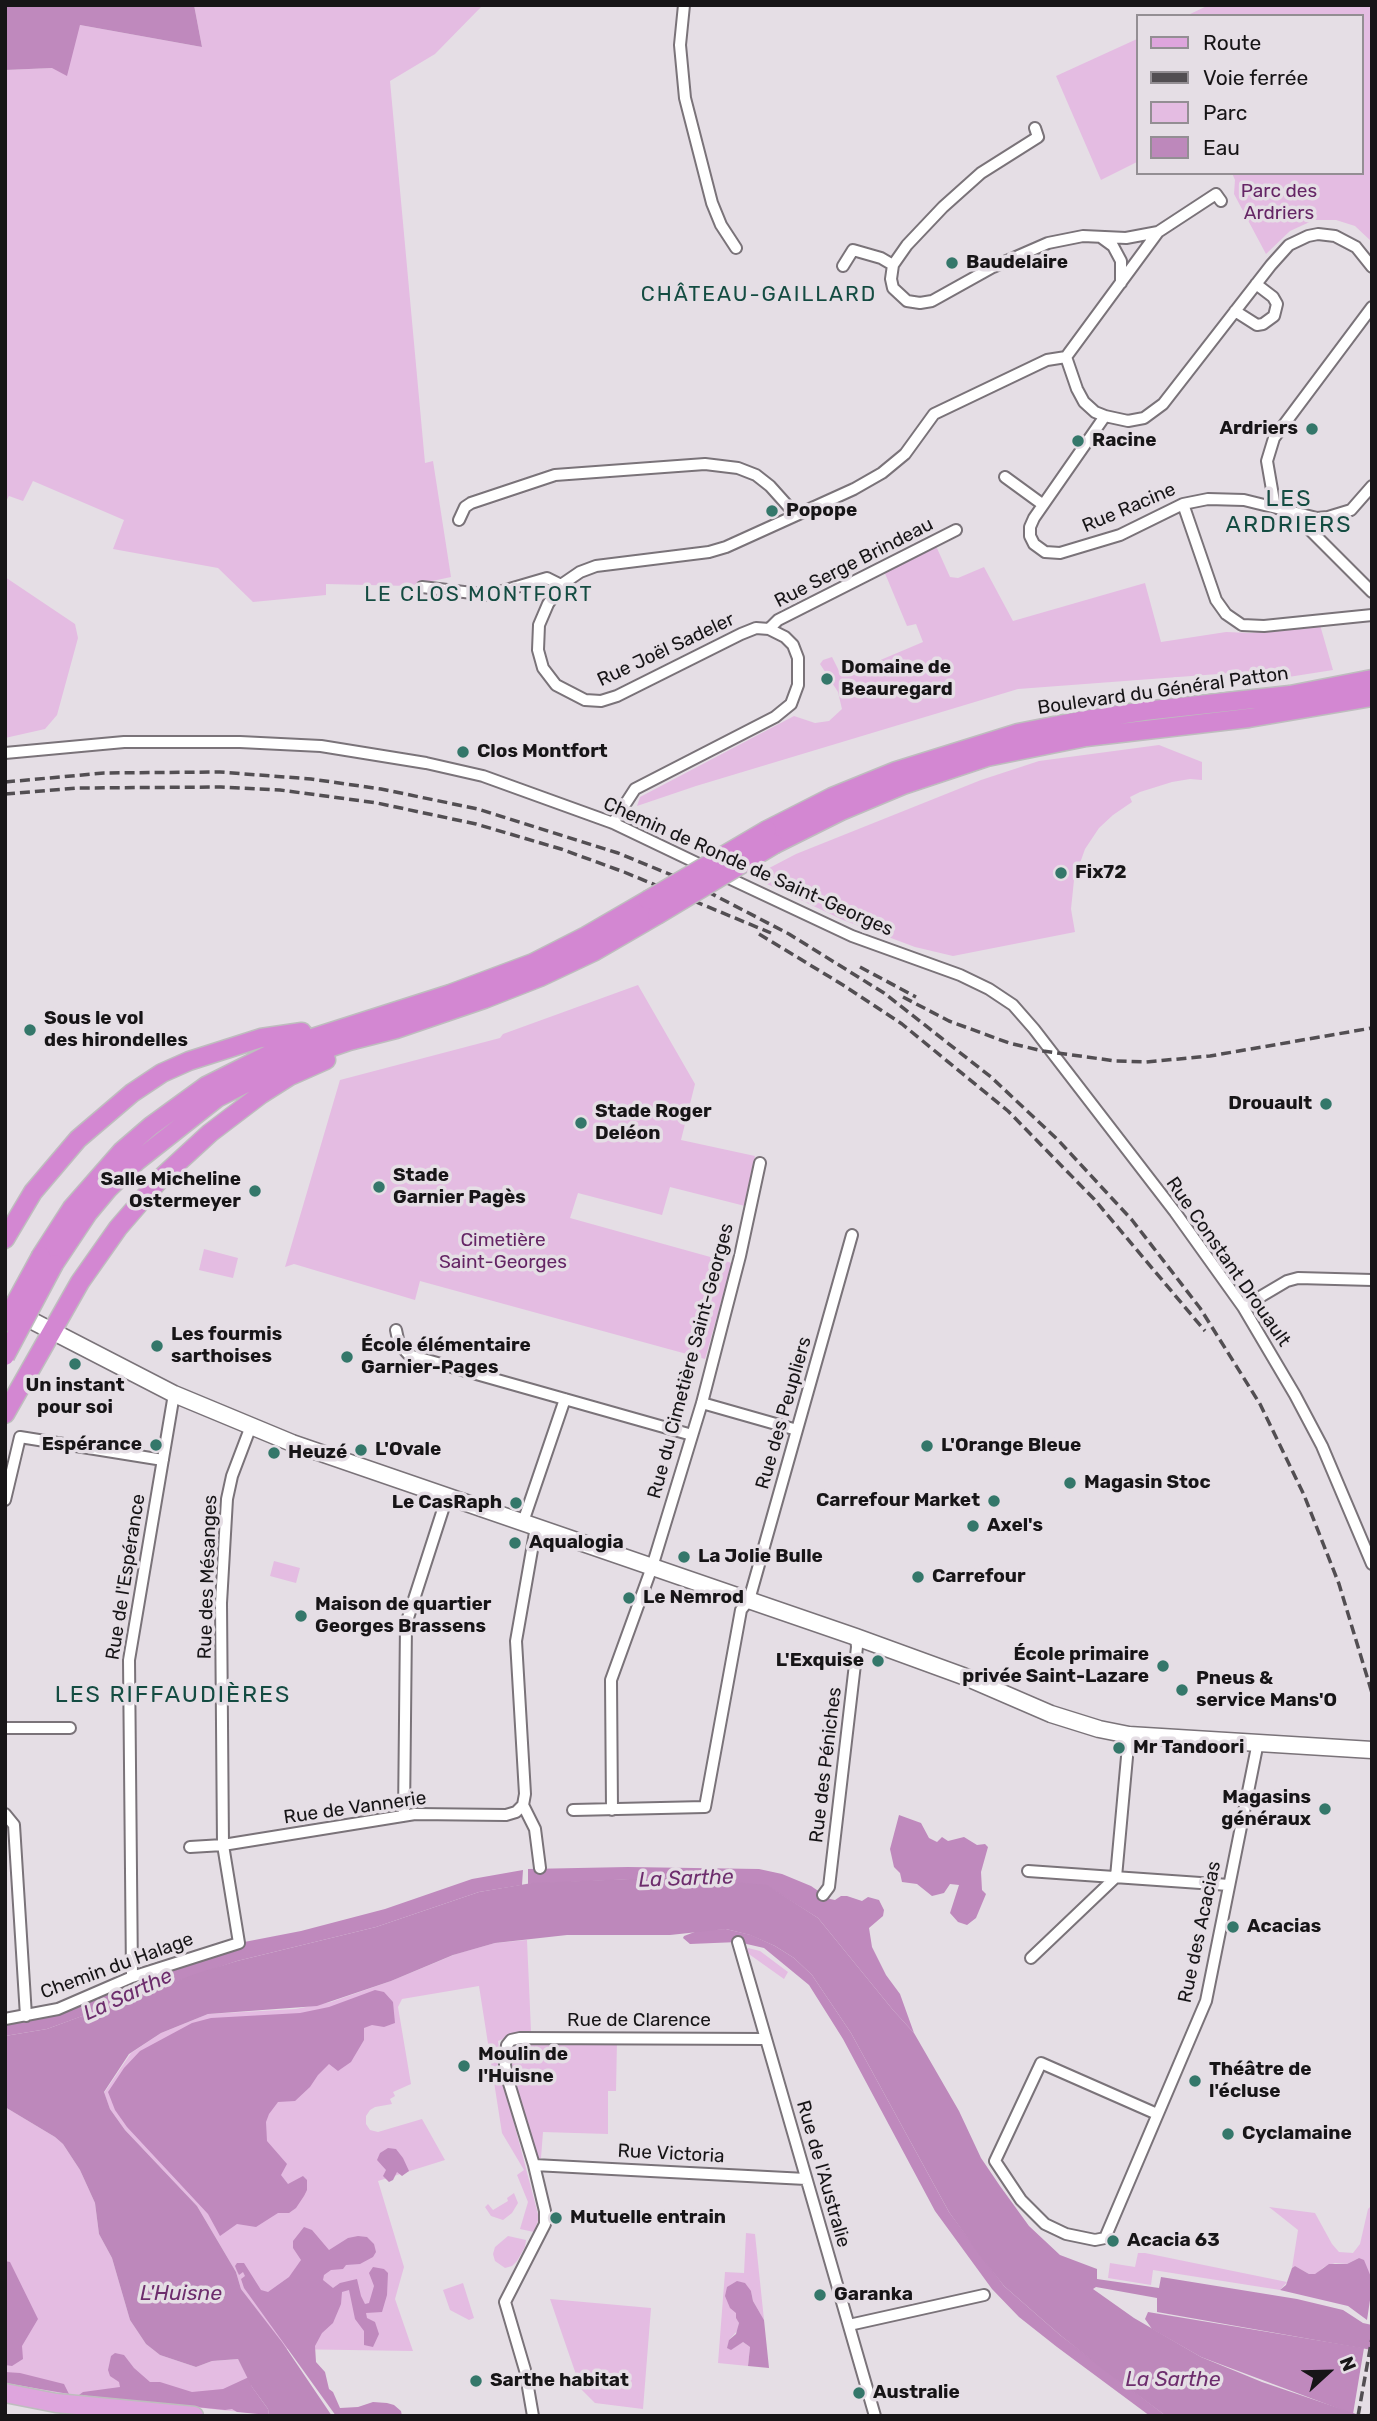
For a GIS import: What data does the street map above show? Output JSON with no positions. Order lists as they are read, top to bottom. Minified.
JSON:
{"streets":{"highway":["Boulevard du Général Patton"],"street":["Rue Racine","Rue Serge Brindeau","Rue Joël Sadeler","Chemin de Ronde de Saint-Georges","Rue Constant Drouault","Rue du Cimetière Saint-Georges","Rue des Peupliers","Rue de l'Espérance","Rue des Mésanges","Rue des Péniches","Rue de Vannerie","Rue des Acacias","Chemin du Halage","Rue de Clarence","Rue Victoria","Rue de l'Australie"]},"crossings":[["Rue Serge Brindeau","Rue Joël Sadeler"],["Chemin de Ronde de Saint-Georges","Rue Constant Drouault"],["Rue du Cimetière Saint-Georges","Rue des Peupliers"],["Rue de l'Espérance","Chemin du Halage"],["Rue des Mésanges","Rue de Vannerie"],["Rue des Mésanges","Chemin du Halage"],["Rue de Clarence","Rue Victoria"],["Rue de Clarence","Rue de l'Australie"],["Rue Victoria","Rue de l'Australie"]],"districts":["CHÂTEAU-GAILLARD","LES ARDRIERS","LE CLOS MONTFORT","LES RIFFAUDIÈRES"],"water":["La Sarthe","L'Huisne"],"parks":["Parc des Ardriers","Cimetière Saint-Georges"],"places":["Baudelaire","Ardriers","Racine","Popope","Domaine de Beauregard","Clos Montfort","Fix72","Sous le vol des hirondelles","Drouault","Stade Roger Deléon","Stade Garnier Pagès","Salle Micheline Ostermeyer","Les fourmis sarthoises","École élémentaire Garnier-Pages","Un instant pour soi","Espérance","L'Orange Bleue","L'Ovale","Heuzé","Magasin Stoc","Carrefour Market","Le CasRaph","Axel's","Aqualogia","La Jolie Bulle","Carrefour","Le Nemrod","Maison de quartier Georges Brassens","L'Exquise","École primaire privée Saint-Lazare","Pneus & service Mans'O","Mr Tandoori","Magasins généraux","Acacias","Moulin de l'Huisne","Théâtre de l'écluse","Cyclamaine","Mutuelle entrain","Acacia 63","Garanka","Sarthe habitat","Australie"],"legend":["Route","Voie ferrée","Parc","Eau"],"north":"right"}
